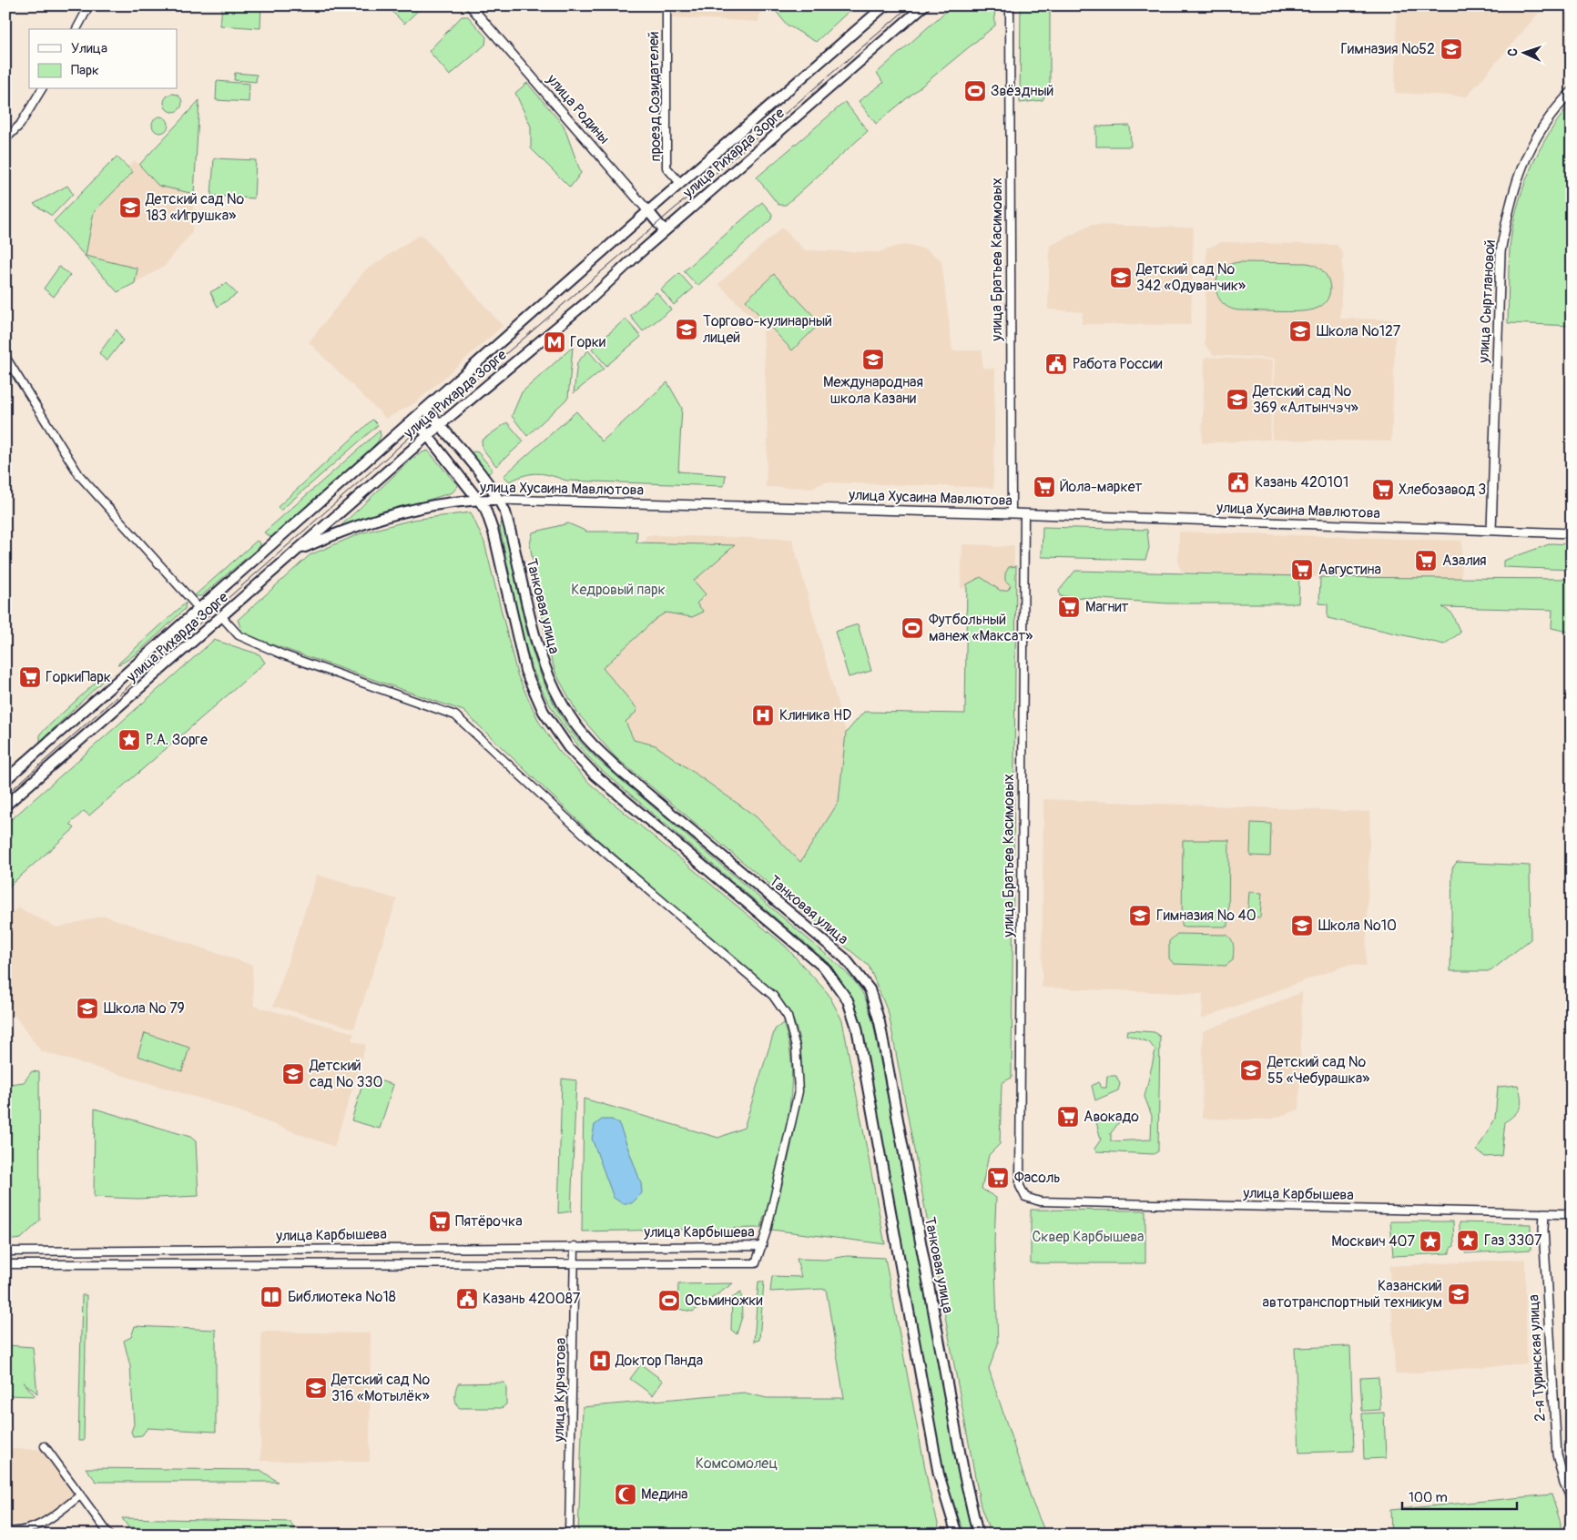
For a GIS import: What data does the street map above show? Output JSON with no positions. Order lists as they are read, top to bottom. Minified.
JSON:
{"streets":{"main road":["улица Родины","улица Рихарда Зорге","улица Хусаина Мавлютова","Танковая улица"],"street":["проезд Созидателей","улица Братьев Касимовых","улица Сыртлановой","улица Карбышева","2-я Туринская улица","улица Курчатова"]},"crossings":[["проезд Созидателей","улица Рихарда Зорге"],["улица Родины","улица Рихарда Зорге"],["улица Рихарда Зорге","улица Хусаина Мавлютова"],["улица Рихарда Зорге","Танковая улица"],["улица Братьев Касимовых","улица Хусаина Мавлютова"],["улица Братьев Касимовых","улица Карбышева"],["улица Сыртлановой","улица Хусаина Мавлютова"],["улица Хусаина Мавлютова","Танковая улица"],["улица Карбышева","2-я Туринская улица"],["улица Карбышева","улица Курчатова"]],"parks":["Кедровый парк","Сквер Карбышева","Комсомолец"],"places":{"school or university":["Гимназия №52","Детский сад № 183 «Игрушка»","Детский сад № 342 «Одуванчик»","Торгово-кулинарный лицей","Школа №127","Международная школа Казани","Детский сад № 369 «Алтынчэч»","Гимназия № 40","Школа №10","Школа № 79","Детский сад № 55 «Чебурашка»","Детский сад № 330","Казанский автотранспортный техникум","Детский сад № 316 «Мотылёк»"],"sports":["Звёздный","Футбольный манеж «Максат»","Осьминожки"],"metro station":["Горки"],"public building":["Работа России","Казань 420101","Казань 420087"],"supermarket":["Йола-маркет","Хлебозавод 3","Азалия","Августина","Магнит","ГоркиПарк","Авокадо","Фасоль","Пятёрочка"],"hospital":["Клиника HD","Доктор Панда"],"place":["Р.А. Зорге","Газ 3307","Москвич 407"],"library":["Библиотека №18"],"mosque":["Медина"]},"legend":["Улица","Парк"],"scale_bar":"100 m","north":"left"}
